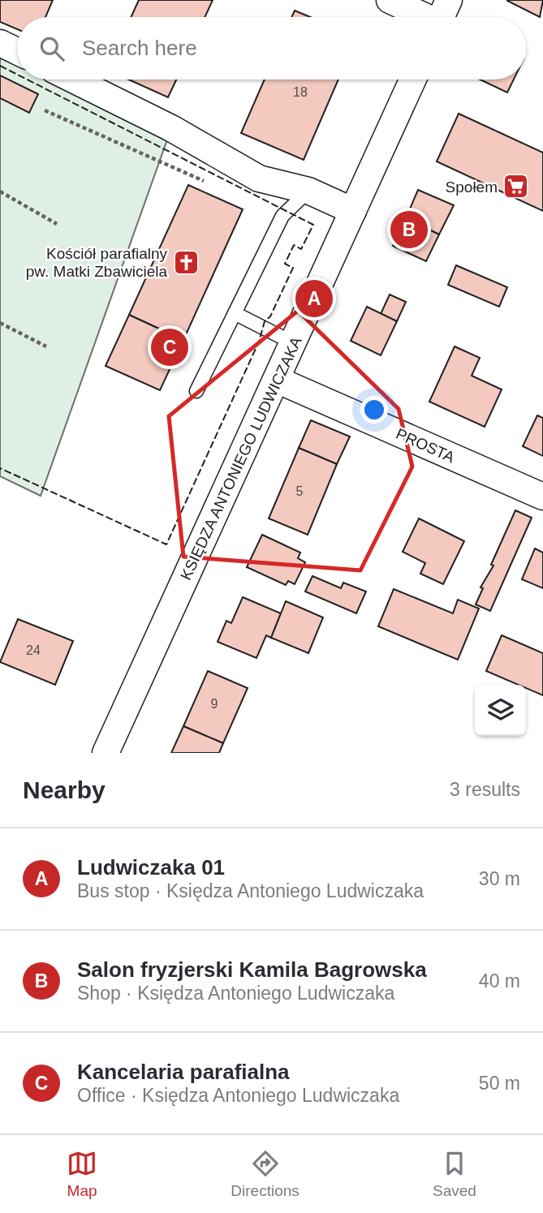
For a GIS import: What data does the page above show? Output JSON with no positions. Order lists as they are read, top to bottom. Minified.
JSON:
{"streets":{"street":["PROSTA","KSIĘDZA ANTONIEGO LUDWICZAKA"]},"crossings":[["PROSTA","KSIĘDZA ANTONIEGO LUDWICZAKA"]],"places":{"supermarket":["Społem"],"church":["Kościół parafialny pw. Matki Zbawiciela"]},"house_numbers":["18","5","24","9"],"page":{"search":"Search here","pins":["B","A","C"],"heading":["Nearby","3 results"],"list":[{"mark":"A","name":"Ludwiczaka 01","note":"Bus stop · Księdza Antoniego Ludwiczaka","value":"30 m"},{"mark":"B","name":"Salon fryzjerski Kamila Bagrowska","note":"Shop · Księdza Antoniego Ludwiczaka","value":"40 m"},{"mark":"C","name":"Kancelaria parafialna","note":"Office · Księdza Antoniego Ludwiczaka","value":"50 m"}],"nav":["Map","Directions","Saved"]}}
